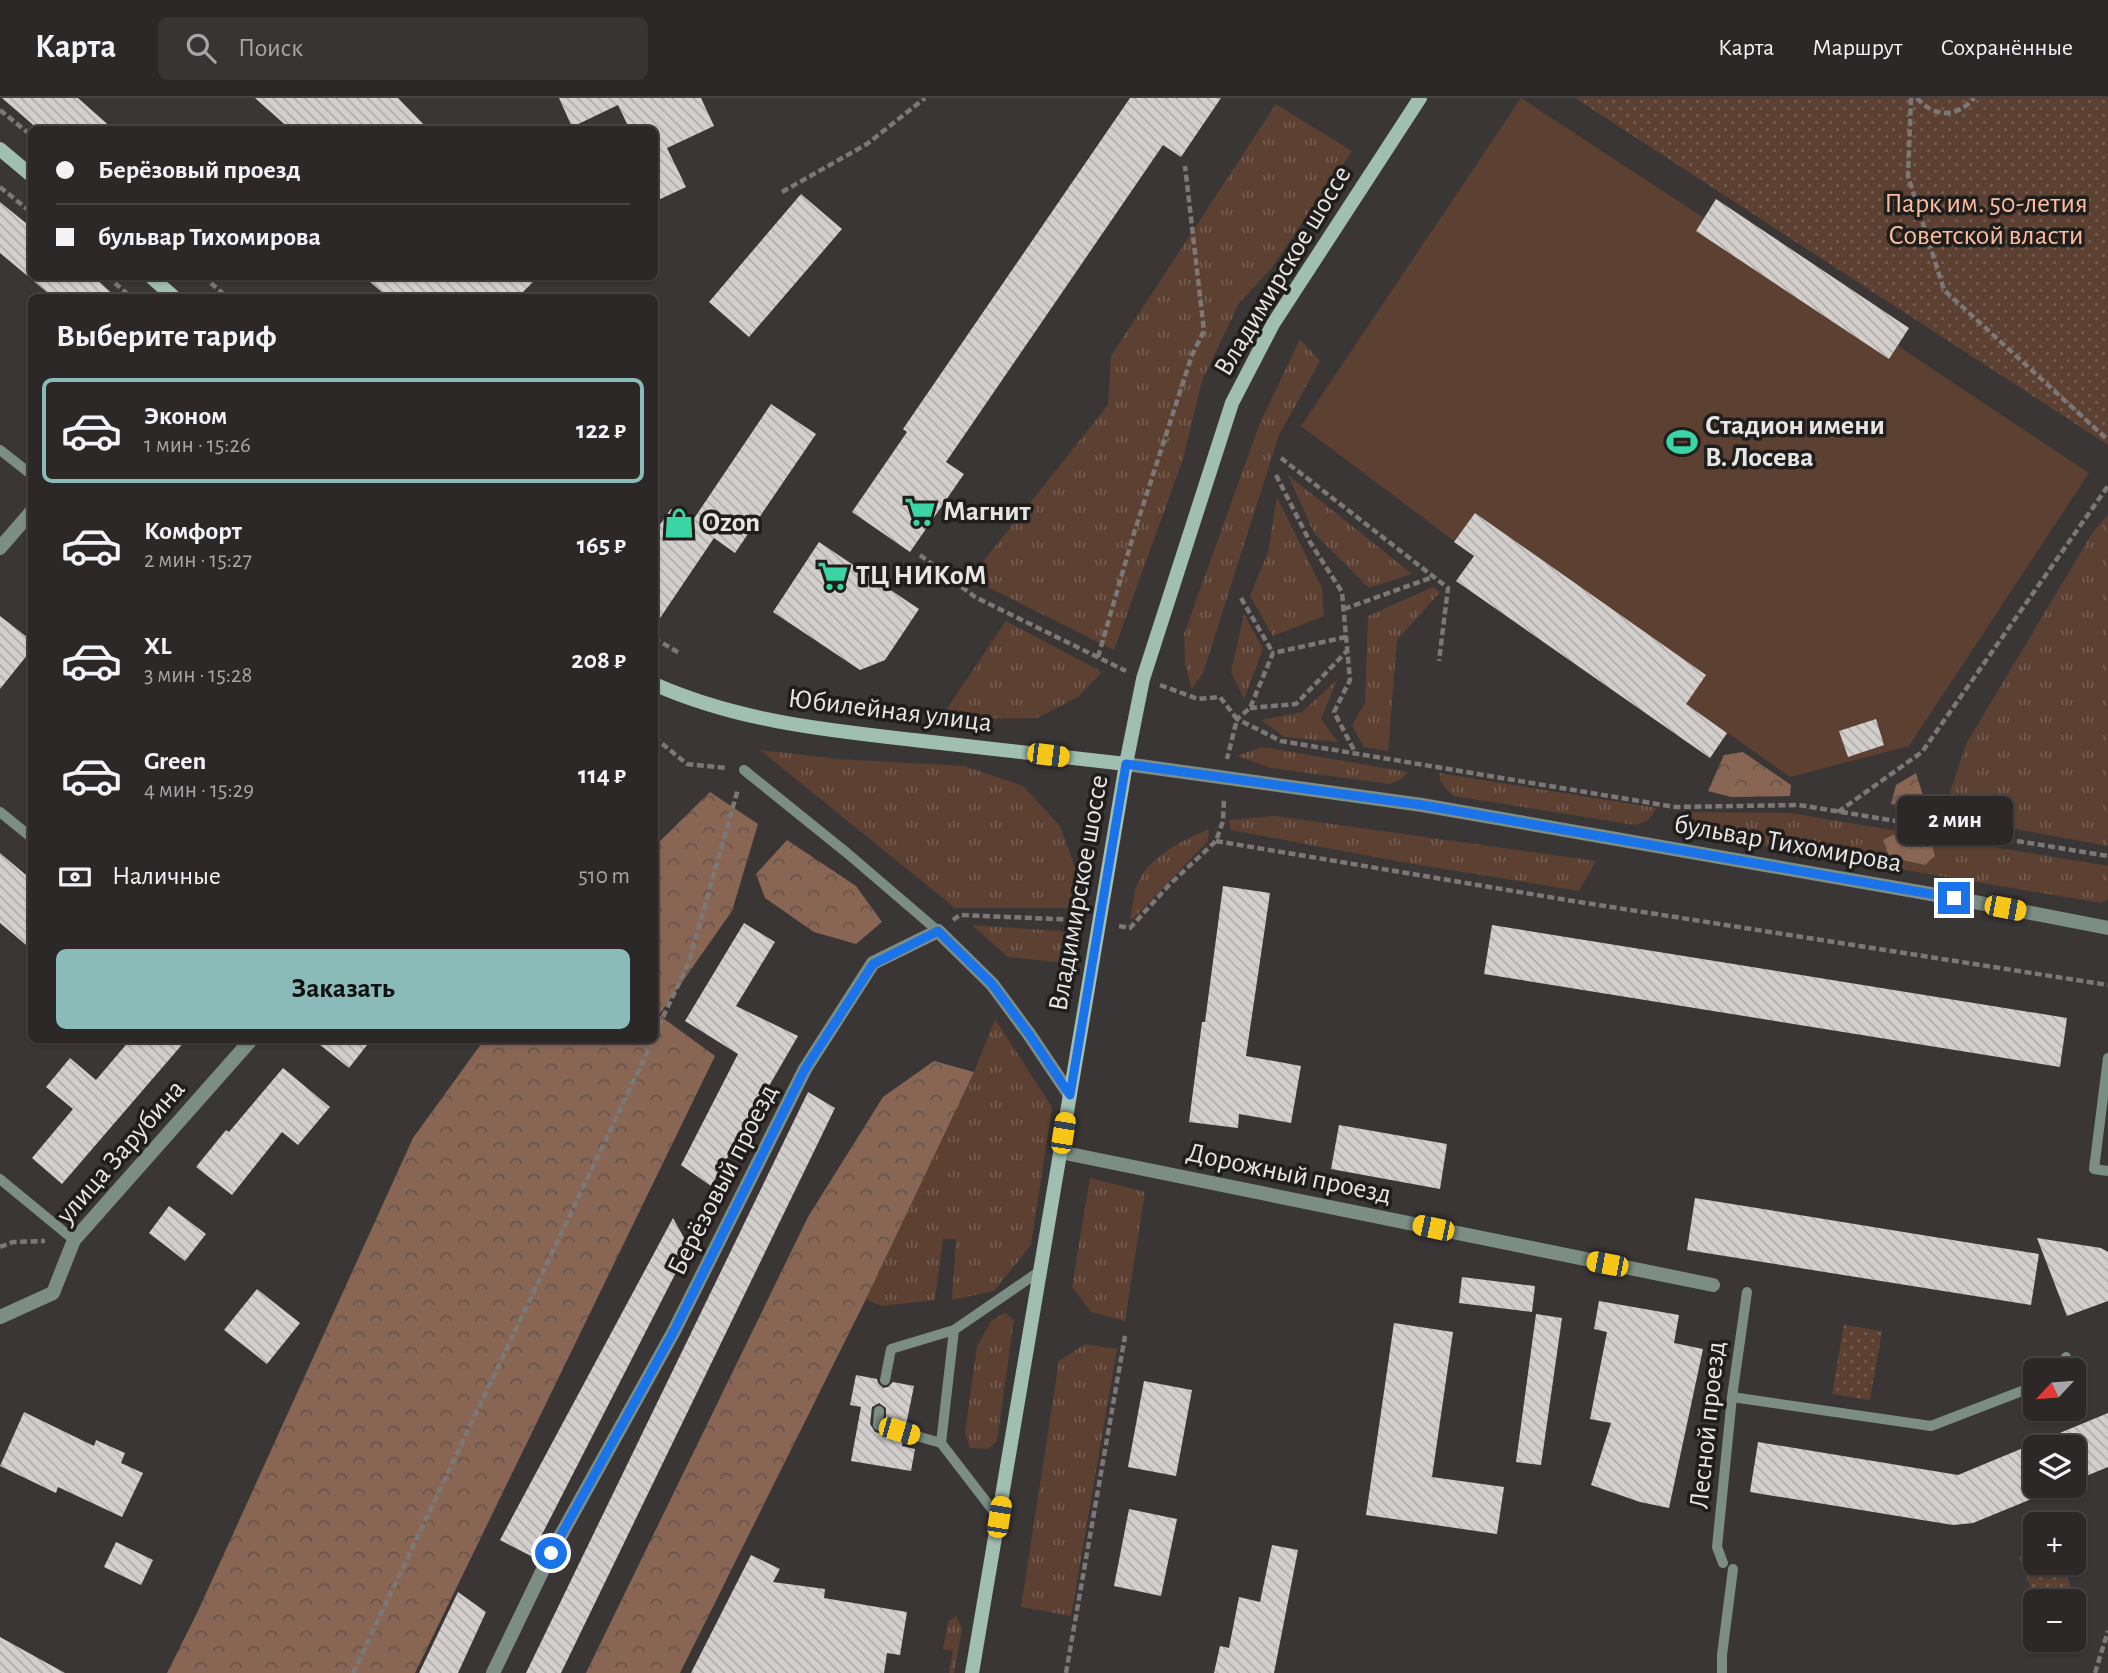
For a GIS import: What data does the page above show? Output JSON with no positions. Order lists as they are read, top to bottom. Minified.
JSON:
{"streets":{"main road":["Владимирское шоссе","Юбилейная улица"],"street":["бульвар Тихомирова","улица Зарубина","Дорожный проезд","Берёзовый проезд"],"lane":["Лесной проезд"]},"crossings":[["Владимирское шоссе","Юбилейная улица"],["Владимирское шоссе","бульвар Тихомирова"],["Владимирское шоссе","Дорожный проезд"],["Юбилейная улица","бульвар Тихомирова"]],"parks":["Парк им. 50-летия Советской власти"],"places":{"sports":["Стадион имени В. Лосева"],"supermarket":["Магнит","ТЦ НИКоМ"],"shop":["Ozon"]},"north":"bottom left","page":{"header":"Карта","search":"Поиск","nav":["Карта","Маршрут","Сохранённые"],"banner":["Берёзовый проезд","бульвар Тихомирова"],"heading":"Выберите тариф","list":[{"name":"Эконом","note":"1 мин · 15:26","value":"122 ₽"},{"name":"Комфорт","note":"2 мин · 15:27","value":"165 ₽"},{"name":"XL","note":"3 мин · 15:28","value":"208 ₽"},{"name":"Green","note":"4 мин · 15:29","value":"114 ₽"}],"bubble":"2 мин","pay":["Наличные","510 m"],"buttons":"Заказать","map_buttons":["+","−"]}}
